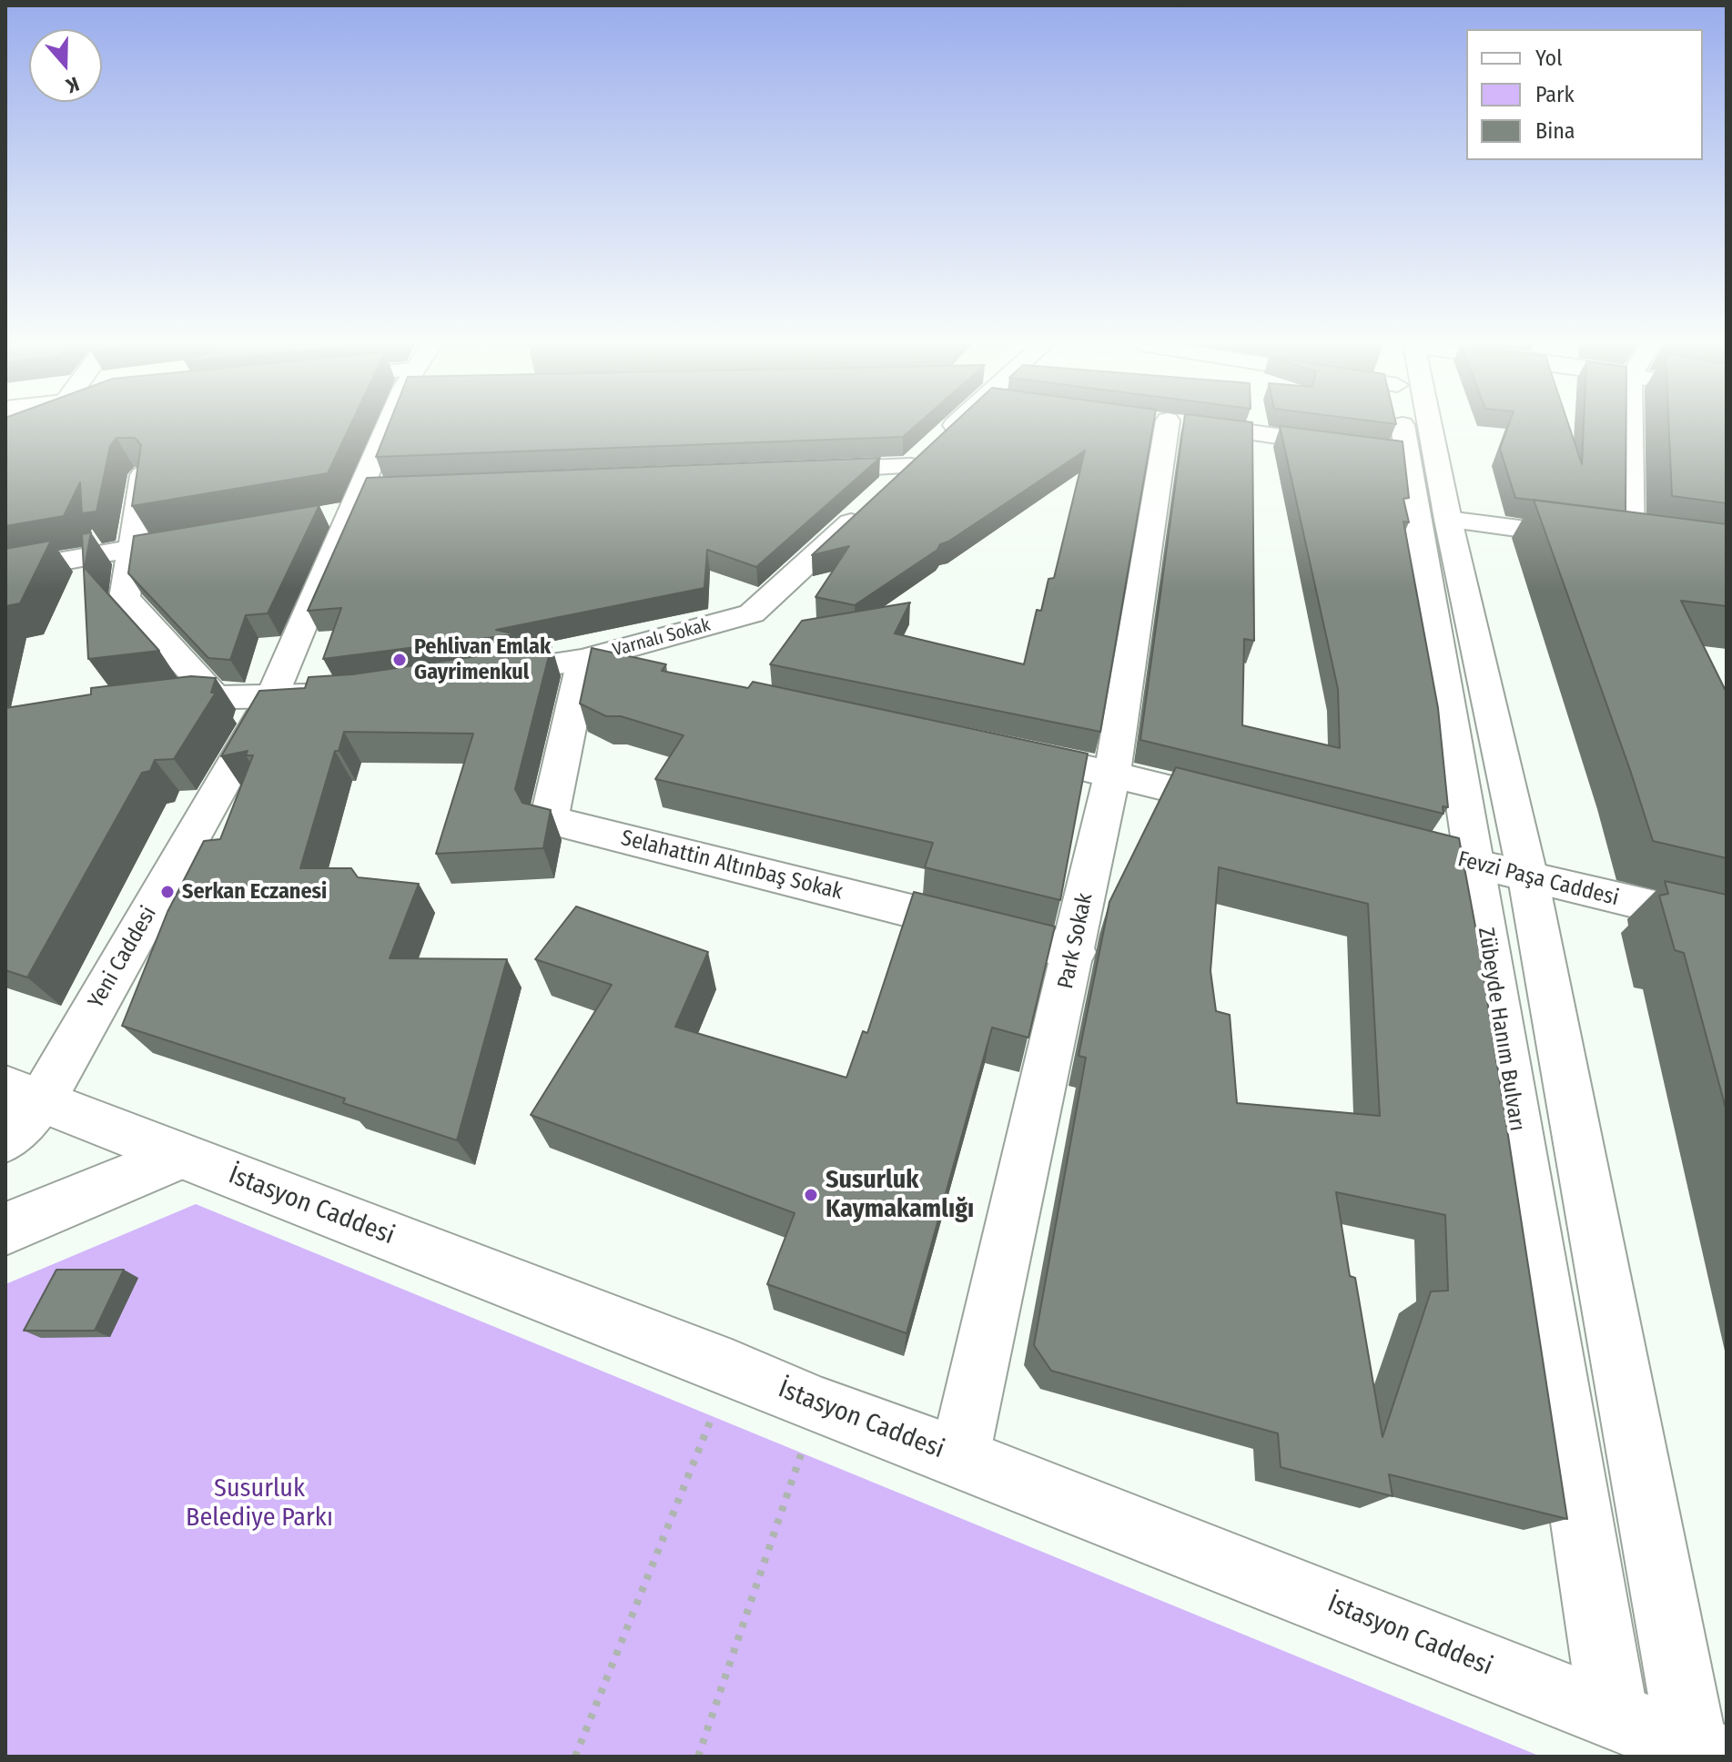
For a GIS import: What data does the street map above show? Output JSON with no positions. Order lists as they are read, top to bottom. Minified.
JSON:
{"streets":{"street":["Varnalı Sokak","Selahattin Altınbaş Sokak","Fevzi Paşa Caddesi","Park Sokak","Yeni Caddesi","Zübeyde Hanım Bulvarı","İstasyon Caddesi"]},"crossings":[["Varnalı Sokak","Selahattin Altınbaş Sokak"],["Selahattin Altınbaş Sokak","Park Sokak"],["Fevzi Paşa Caddesi","Zübeyde Hanım Bulvarı"],["Park Sokak","İstasyon Caddesi"],["Yeni Caddesi","İstasyon Caddesi"],["Zübeyde Hanım Bulvarı","İstasyon Caddesi"]],"parks":["Susurluk Belediye Parkı"],"places":["Pehlivan Emlak Gayrimenkul","Serkan Eczanesi","Susurluk Kaymakamlığı"],"legend":["Yol","Park","Bina"],"north":"bottom"}
